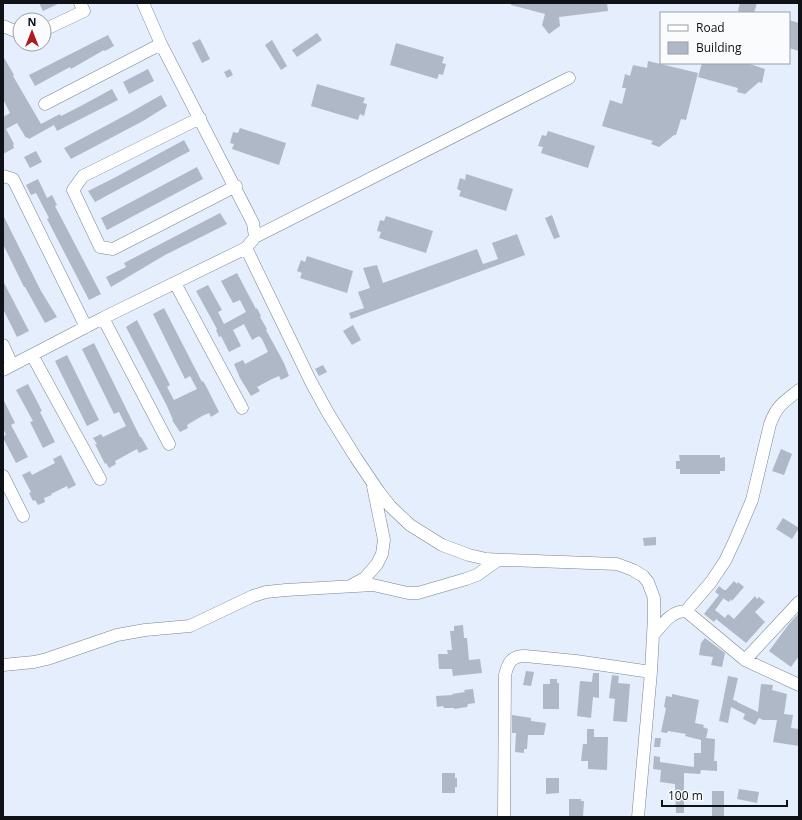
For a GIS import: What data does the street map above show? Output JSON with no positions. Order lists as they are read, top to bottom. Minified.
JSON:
{"legend":["Road","Building"],"scale_bar":"100 m","north":"top"}
